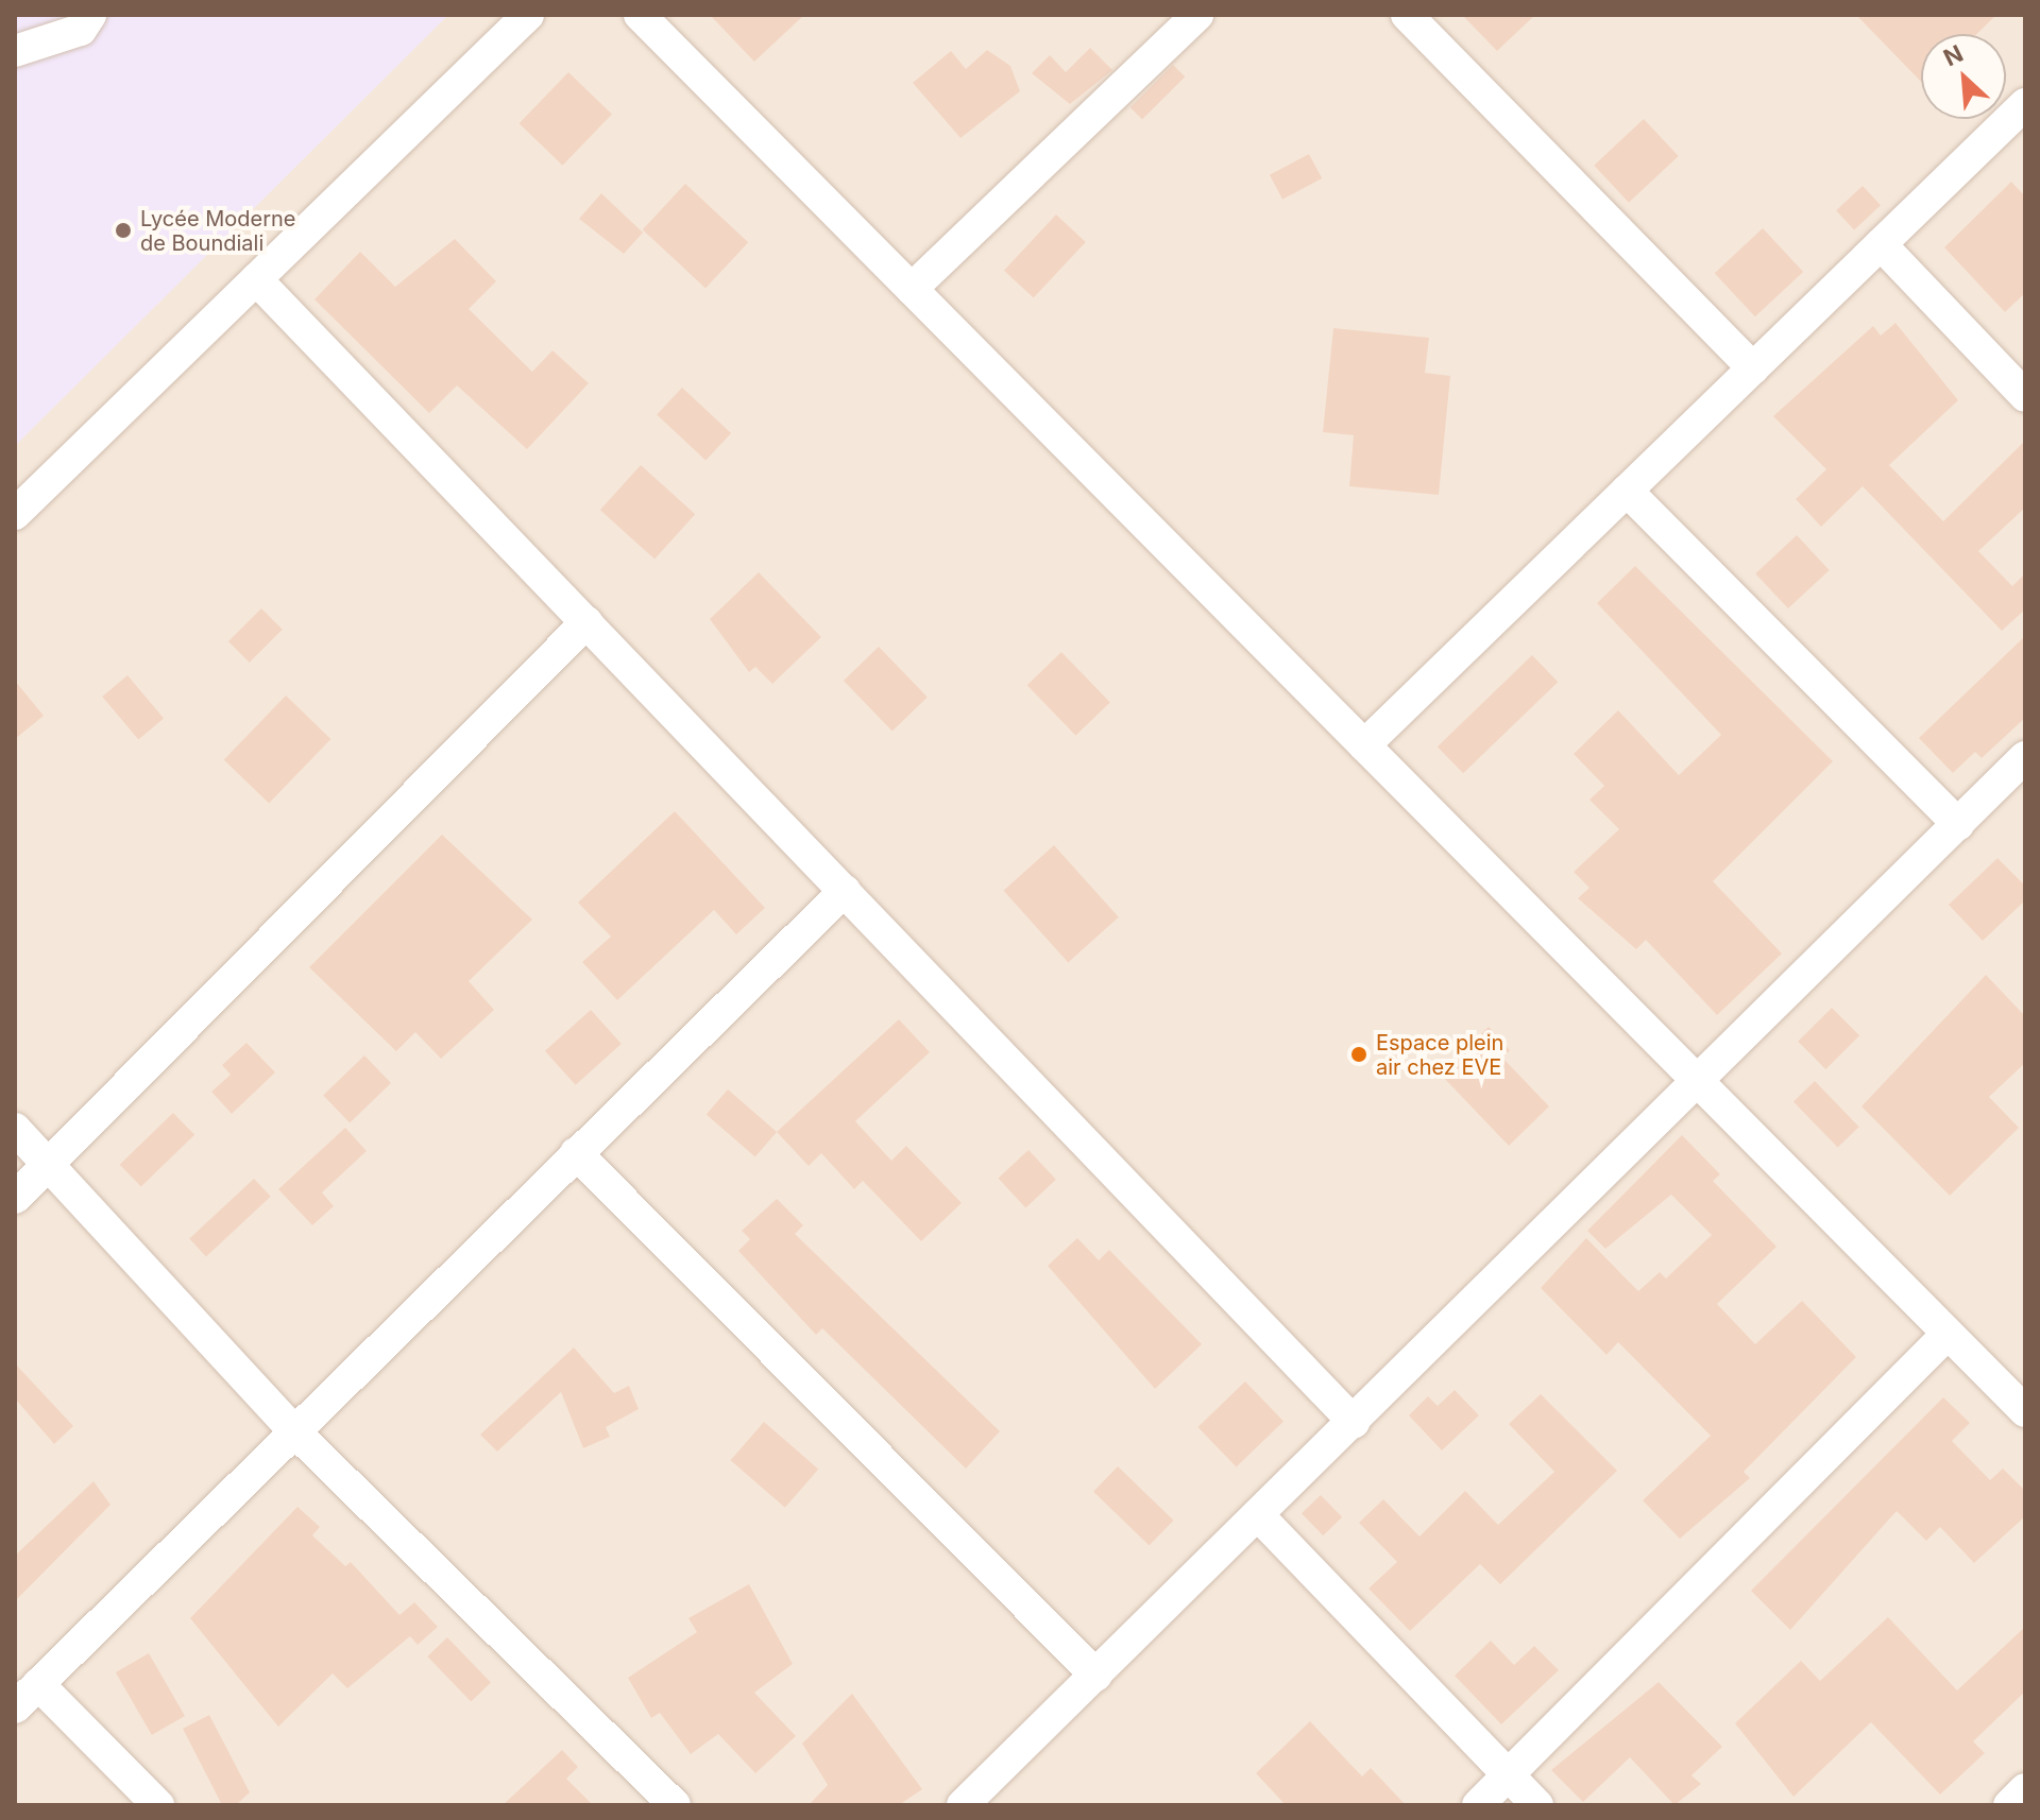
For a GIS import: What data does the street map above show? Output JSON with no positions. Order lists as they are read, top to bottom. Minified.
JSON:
{"places":["Lycée Moderne de Boundiali","Espace plein air chez EVE"],"north":"top left"}
